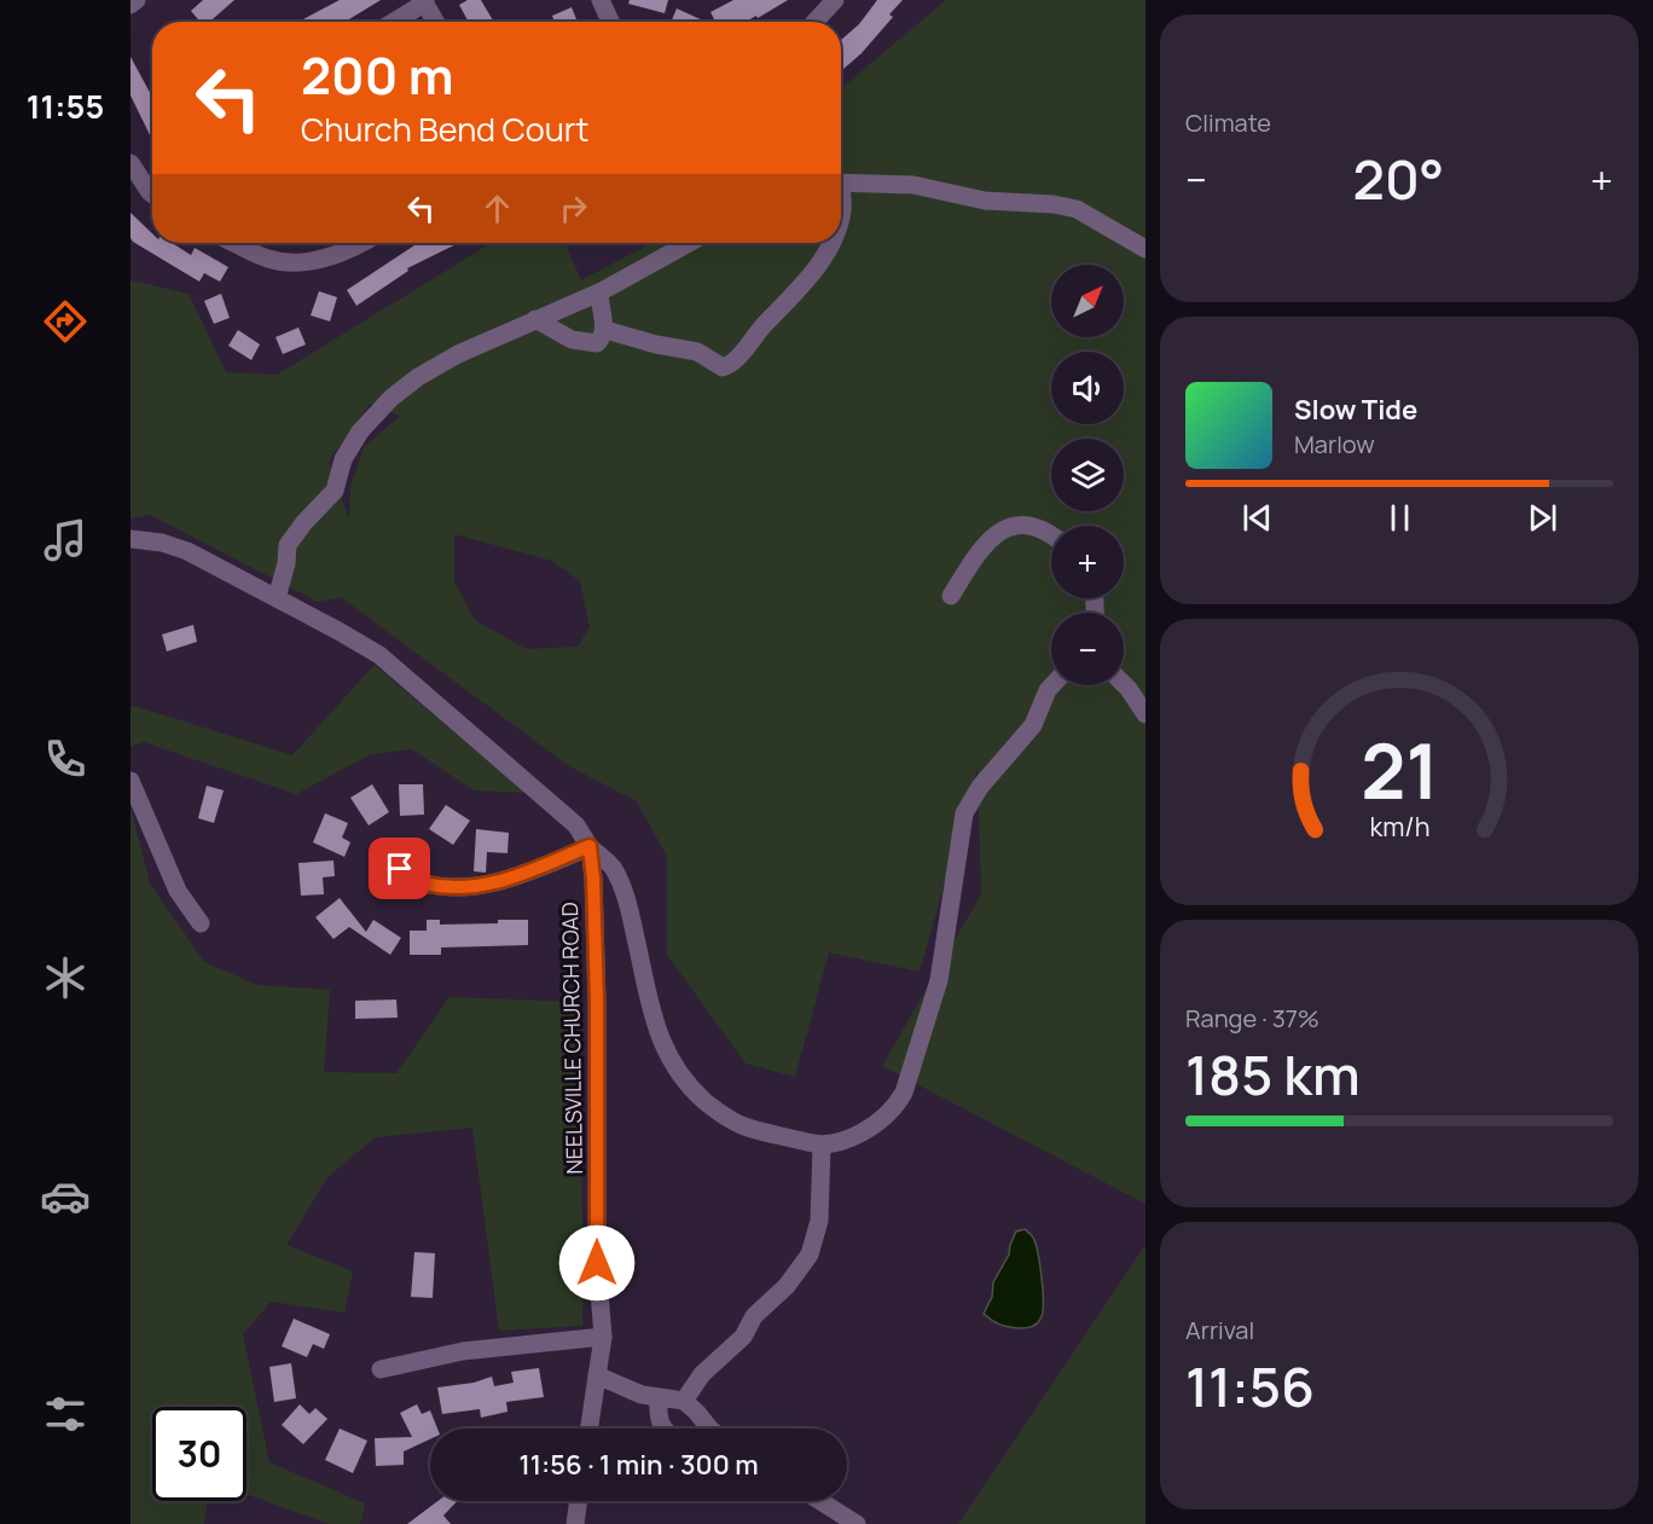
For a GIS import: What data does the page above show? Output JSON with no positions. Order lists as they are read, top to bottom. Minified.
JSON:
{"streets":{"street":["NEELSVILLE CHURCH ROAD"]},"north":"top right","page":{"tabs":"11:55","tile":["Climate",["Range · 37%","185 km"],["Arrival","11:56"]],"turn":["200 m","Church Bend Court"],"heat":["−","20°","+"],"map_buttons":["+","−"],"song":["Slow Tide","Marlow"],"limit":"30","trip":"11:56 · 1 min · 300 m","gauge":["21","km/h"]}}
